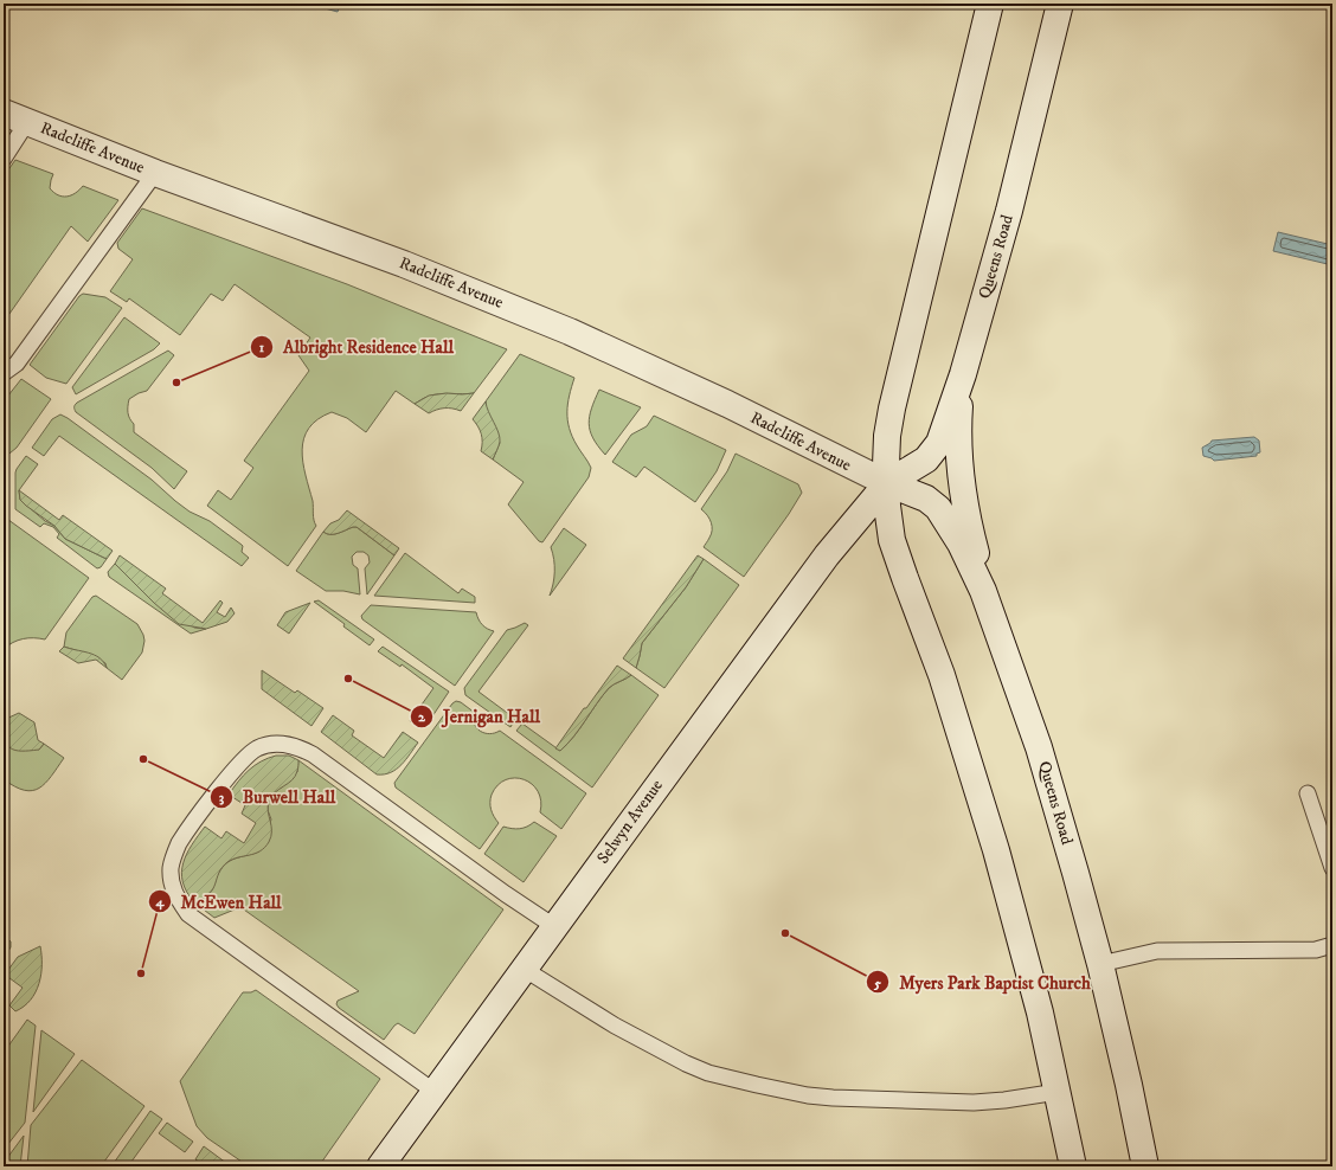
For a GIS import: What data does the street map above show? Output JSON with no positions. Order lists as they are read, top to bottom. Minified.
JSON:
{"streets":{"street":["Radcliffe Avenue","Queens Road","Selwyn Avenue"]},"crossings":[["Radcliffe Avenue","Queens Road"],["Radcliffe Avenue","Selwyn Avenue"],["Queens Road","Selwyn Avenue"]],"places":["Albright Residence Hall","Jernigan Hall","Burwell Hall","Myers Park Baptist Church","McEwen Hall"]}
